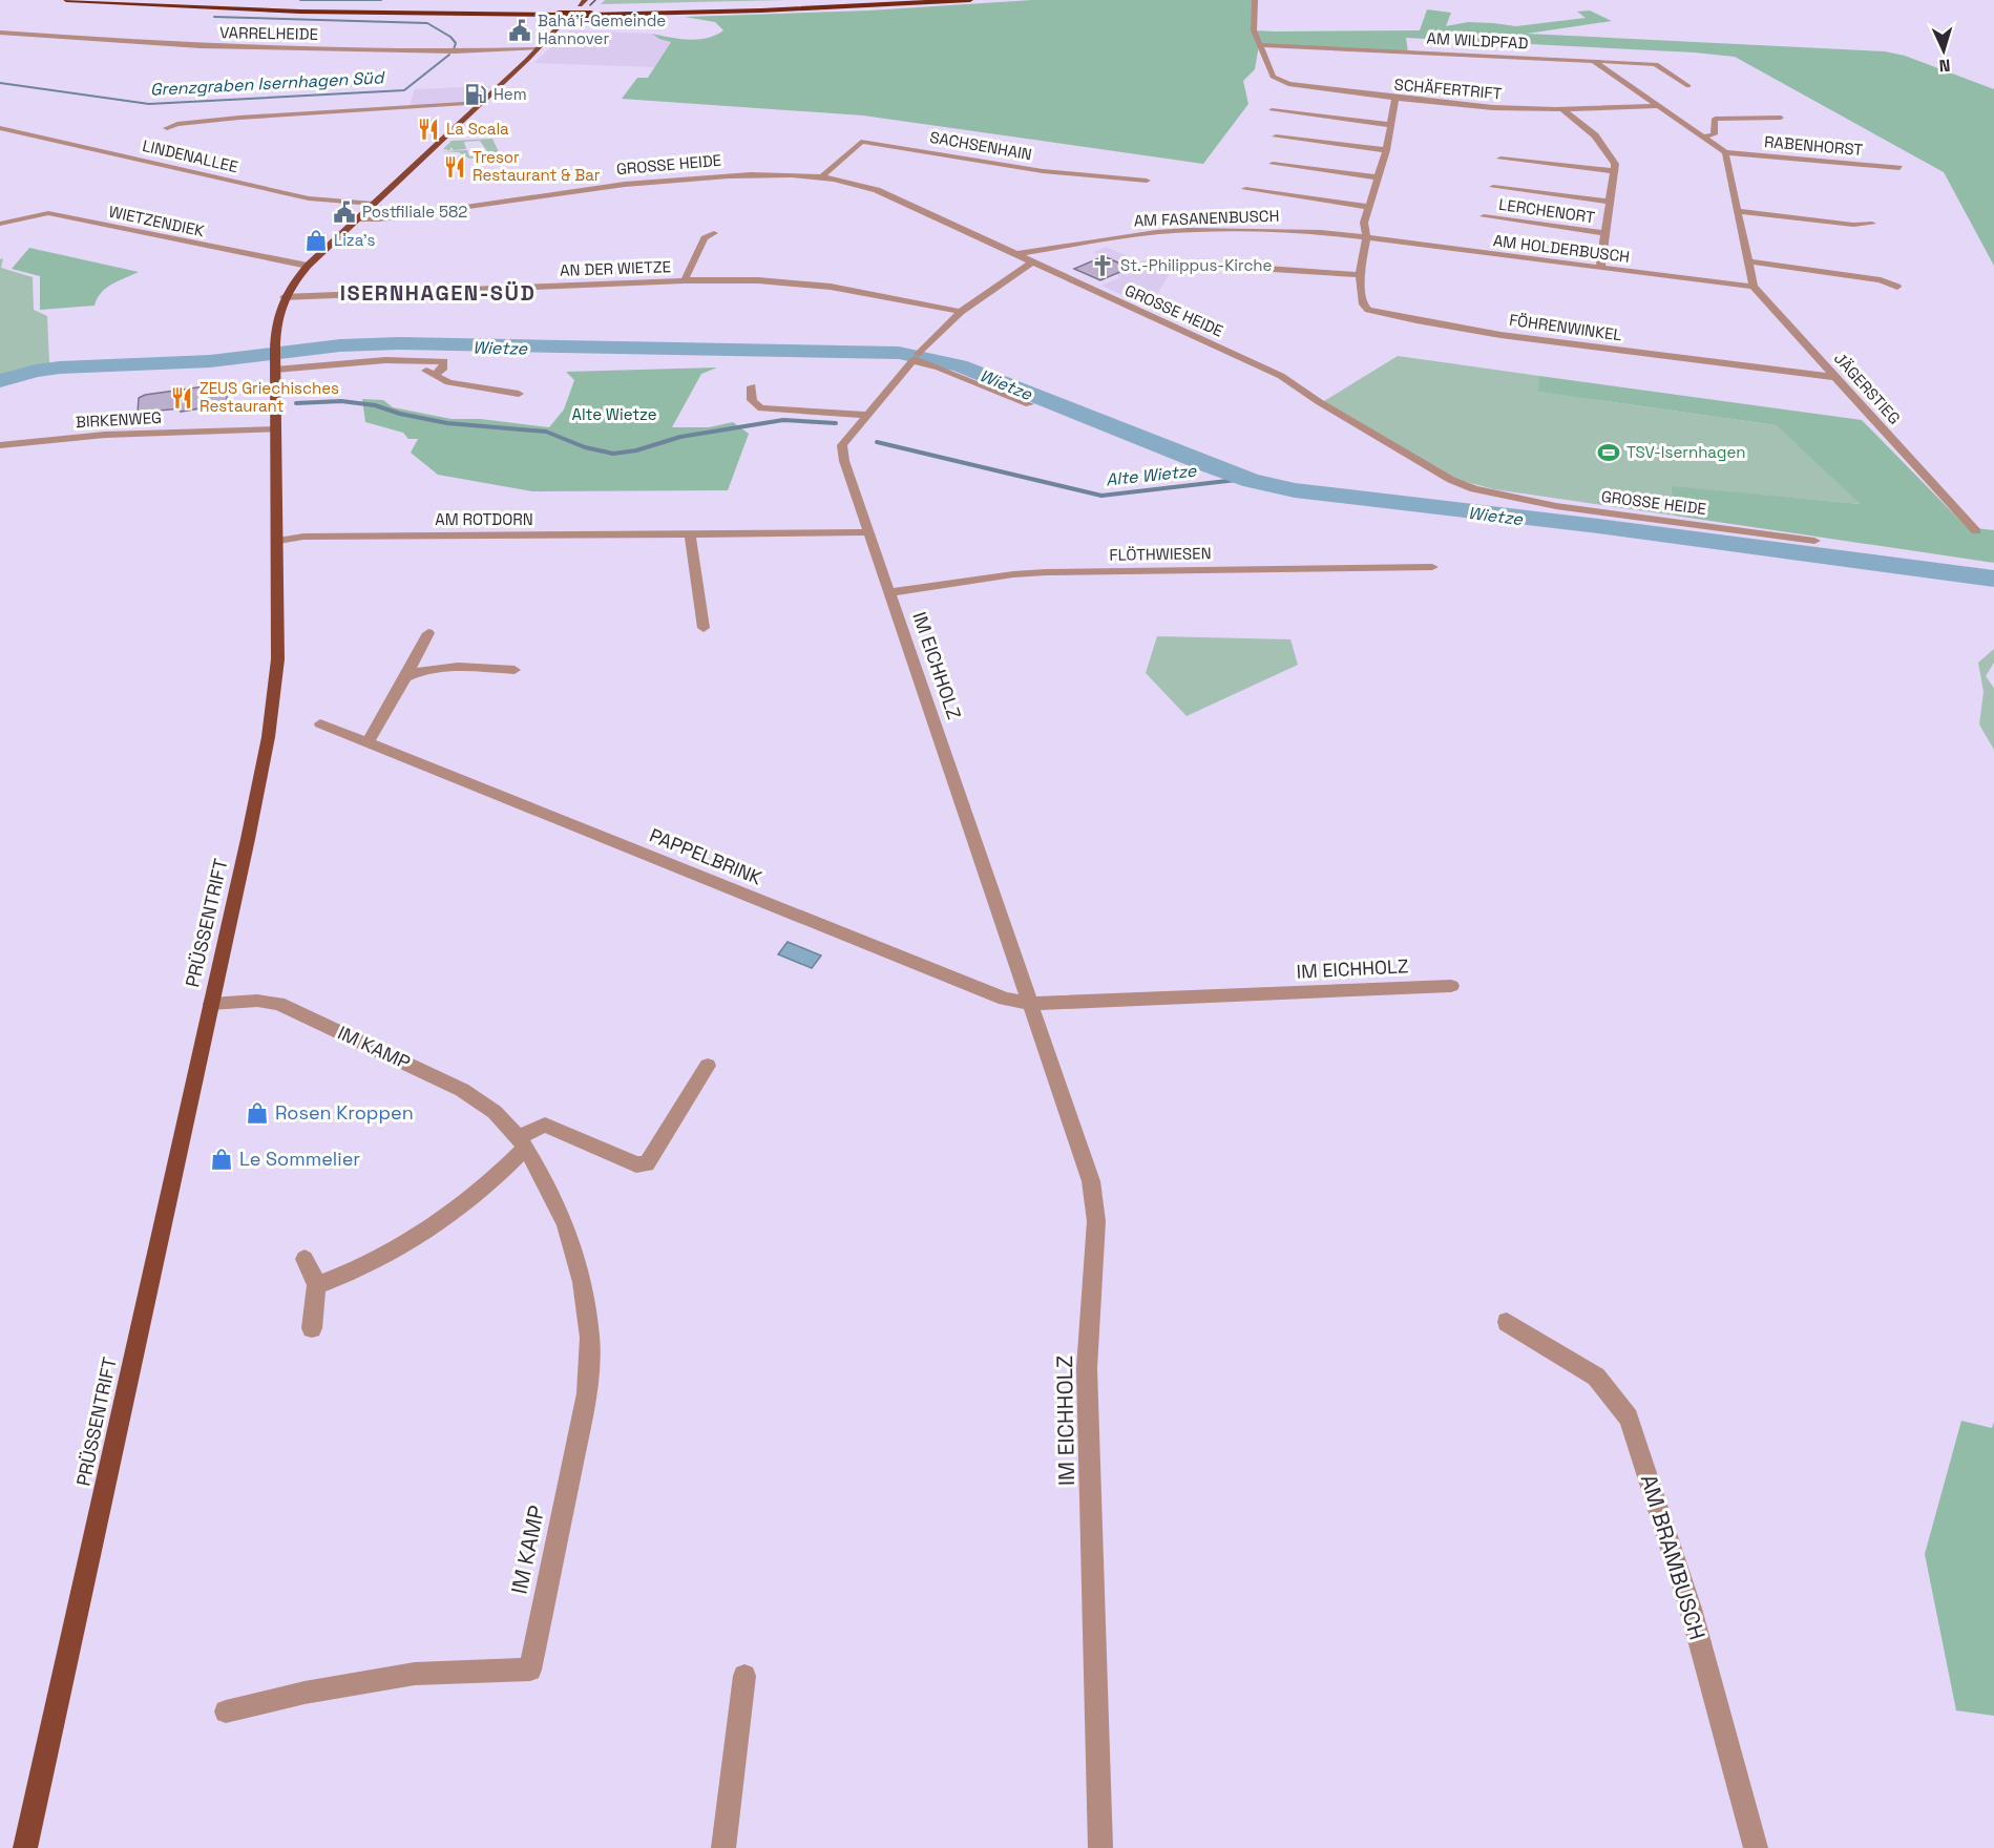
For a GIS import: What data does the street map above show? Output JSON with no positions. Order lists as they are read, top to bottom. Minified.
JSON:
{"streets":{"main road":["PRÜSSENTRIFT"],"street":["VARRELHEIDE","AM WILDPFAD","SCHÄFERTRIFT","SACHSENHAIN","RABENHORST","LINDENALLEE","GROSSE HEIDE","LERCHENORT","AM FASANENBUSCH","WIETZENDIEK","AM HOLDERBUSCH","AN DER WIETZE","FÖHRENWINKEL","JÄGERSTIEG","BIRKENWEG","AM ROTDORN","FLÖTHWIESEN","IM EICHHOLZ","PAPPELBRINK","IM KAMP","AM BRAMBUSCH"]},"crossings":[["VARRELHEIDE","PRÜSSENTRIFT"],["AM WILDPFAD","SCHÄFERTRIFT"],["SACHSENHAIN","GROSSE HEIDE"],["LINDENALLEE","PRÜSSENTRIFT"],["GROSSE HEIDE","AM FASANENBUSCH"],["GROSSE HEIDE","IM EICHHOLZ"],["GROSSE HEIDE","PRÜSSENTRIFT"],["LERCHENORT","AM HOLDERBUSCH"],["AM FASANENBUSCH","AM HOLDERBUSCH"],["AM FASANENBUSCH","FÖHRENWINKEL"],["WIETZENDIEK","PRÜSSENTRIFT"],["AM HOLDERBUSCH","FÖHRENWINKEL"],["AM HOLDERBUSCH","JÄGERSTIEG"],["AN DER WIETZE","IM EICHHOLZ"],["AN DER WIETZE","PRÜSSENTRIFT"],["FÖHRENWINKEL","JÄGERSTIEG"],["BIRKENWEG","PRÜSSENTRIFT"],["AM ROTDORN","IM EICHHOLZ"],["AM ROTDORN","PRÜSSENTRIFT"],["FLÖTHWIESEN","IM EICHHOLZ"],["IM EICHHOLZ","PAPPELBRINK"],["PRÜSSENTRIFT","IM KAMP"]],"districts":["ISERNHAGEN-SÜD"],"water":["Grenzgraben Isernhagen Süd","Wietze","Alte Wietze"],"parks":["Alte Wietze"],"places":{"public building":["Bahá'í-Gemeinde Hannover","Postfiliale 582"],"fuel station":["Hem"],"restaurant":["La Scala","Tresor Restaurant & Bar","ZEUS Griechisches Restaurant"],"shop":["Liza's","Rosen Kroppen","Le Sommelier"],"church":["St.-Philippus-Kirche"],"sports":["TSV-Isernhagen"]},"north":"bottom"}
